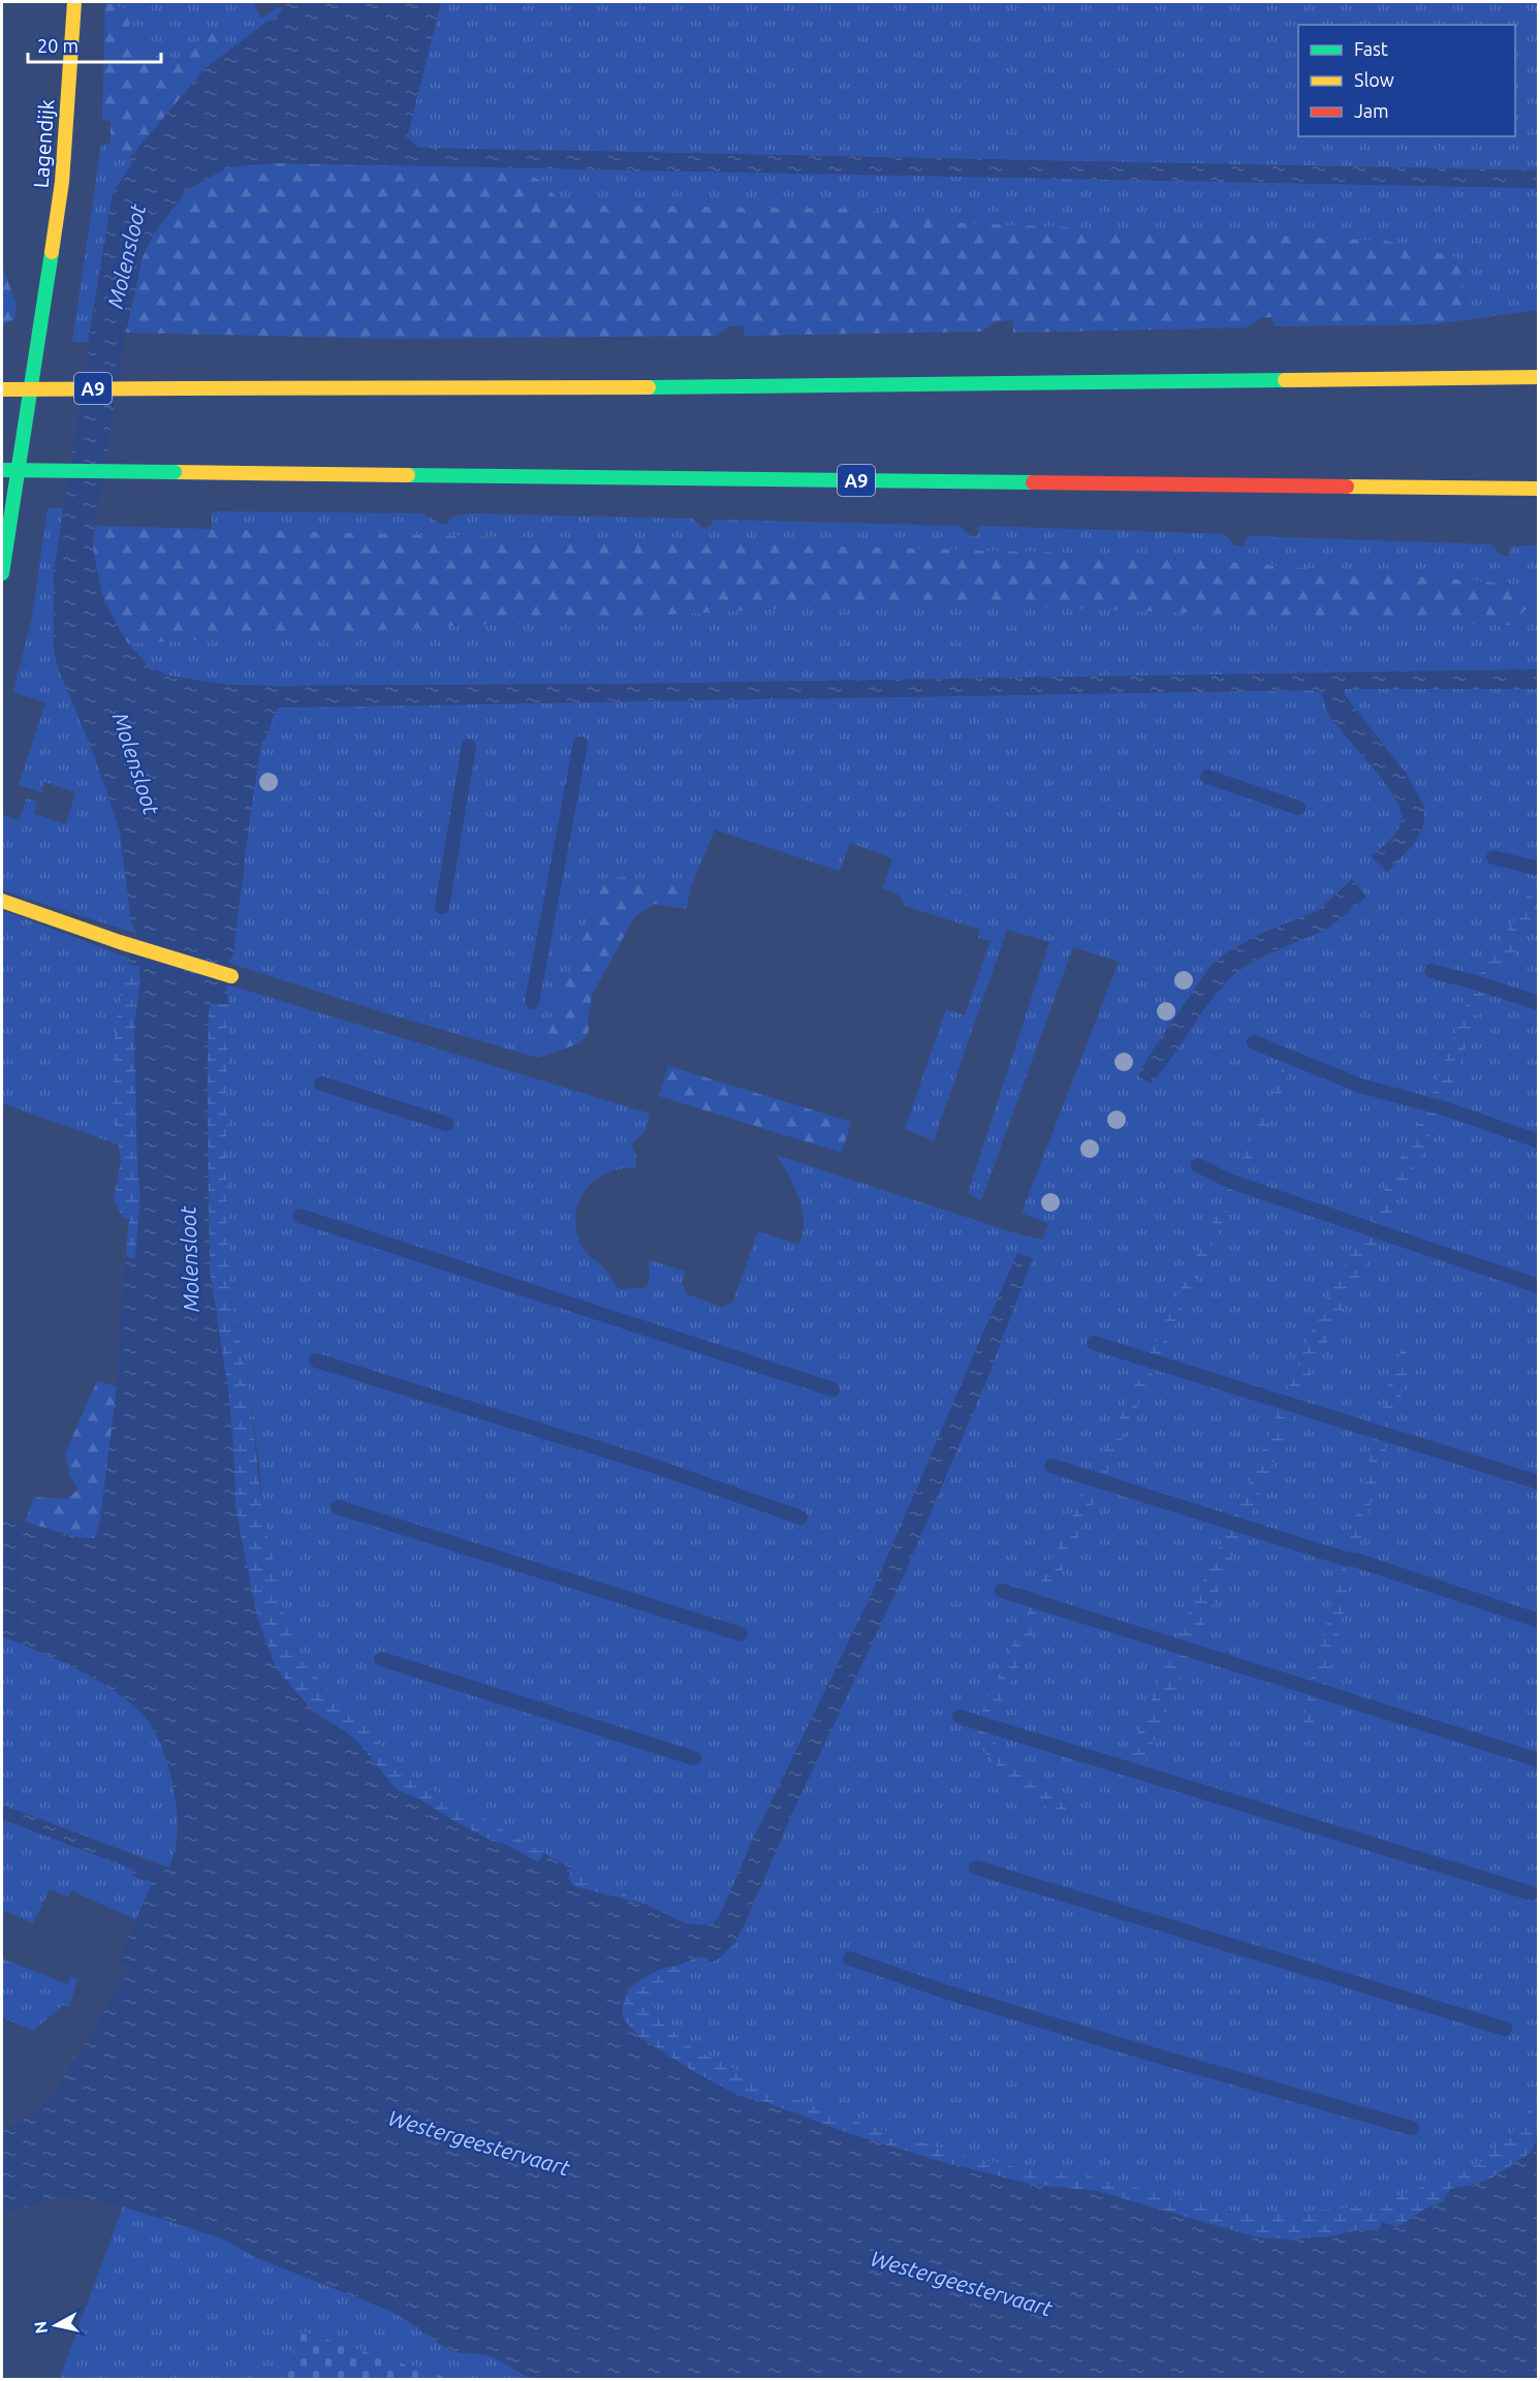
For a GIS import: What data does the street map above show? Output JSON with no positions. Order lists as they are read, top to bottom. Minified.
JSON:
{"streets":{"main road":["Lagendijk","A9"]},"water":["Molensloot","Westergeestervaart"],"legend":["Fast","Slow","Jam"],"scale_bar":"20 m","north":"left"}
